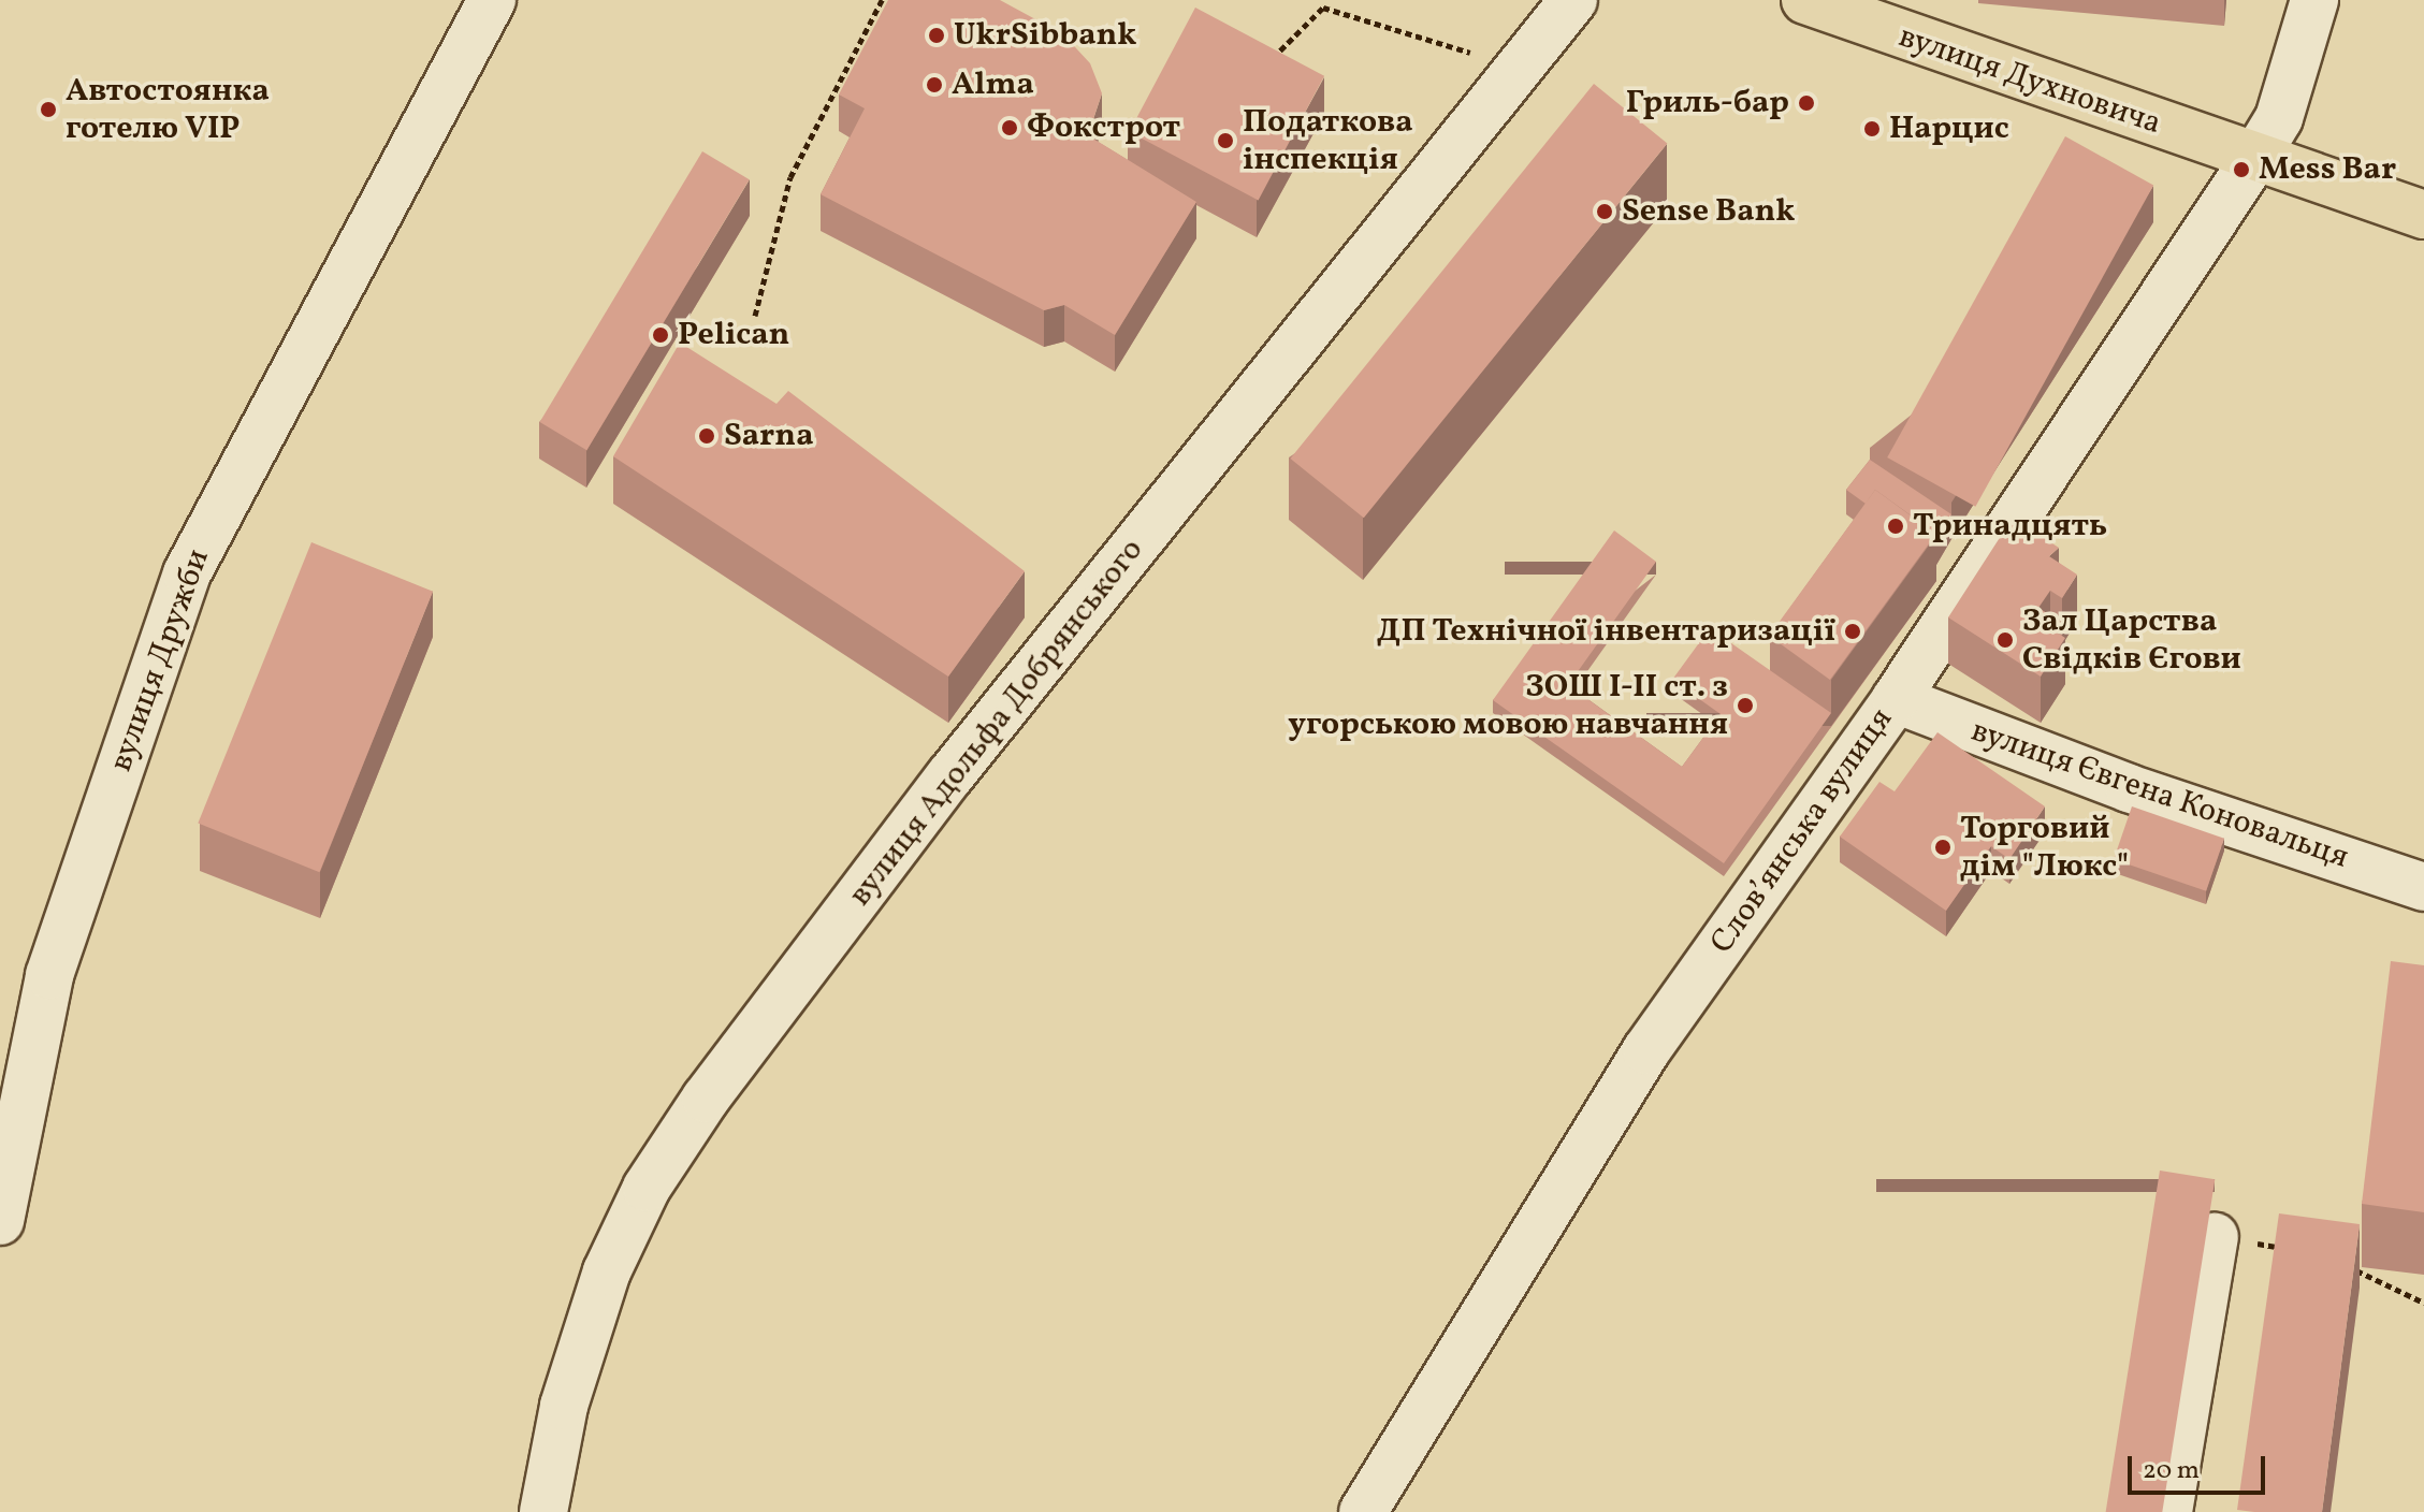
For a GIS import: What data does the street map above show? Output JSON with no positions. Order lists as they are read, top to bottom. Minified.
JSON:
{"streets":{"main road":["вулиця Духновича"],"street":["вулиця Дружби","вулиця Адольфа Добрянського","вулиця Євгена Коновальця","Словʼянська вулиця"]},"crossings":[["вулиця Духновича","Словʼянська вулиця"],["вулиця Євгена Коновальця","Словʼянська вулиця"]],"places":["UkrSibbank","Alma","Гриль-бар","Автостоянка готелю VIP","Фокстрот","Нарцис","Податкова інспекція","Mess Bar","Sense Bank","Pelican","Sarna","Тринадцять","ДП Технічної інвентаризації","Зал Царства Свідків Єгови","ЗОШ І-ІІ ст. з угорською мовою навчання","Торговий дім \"Люкс\""],"scale_bar":"20 m"}
